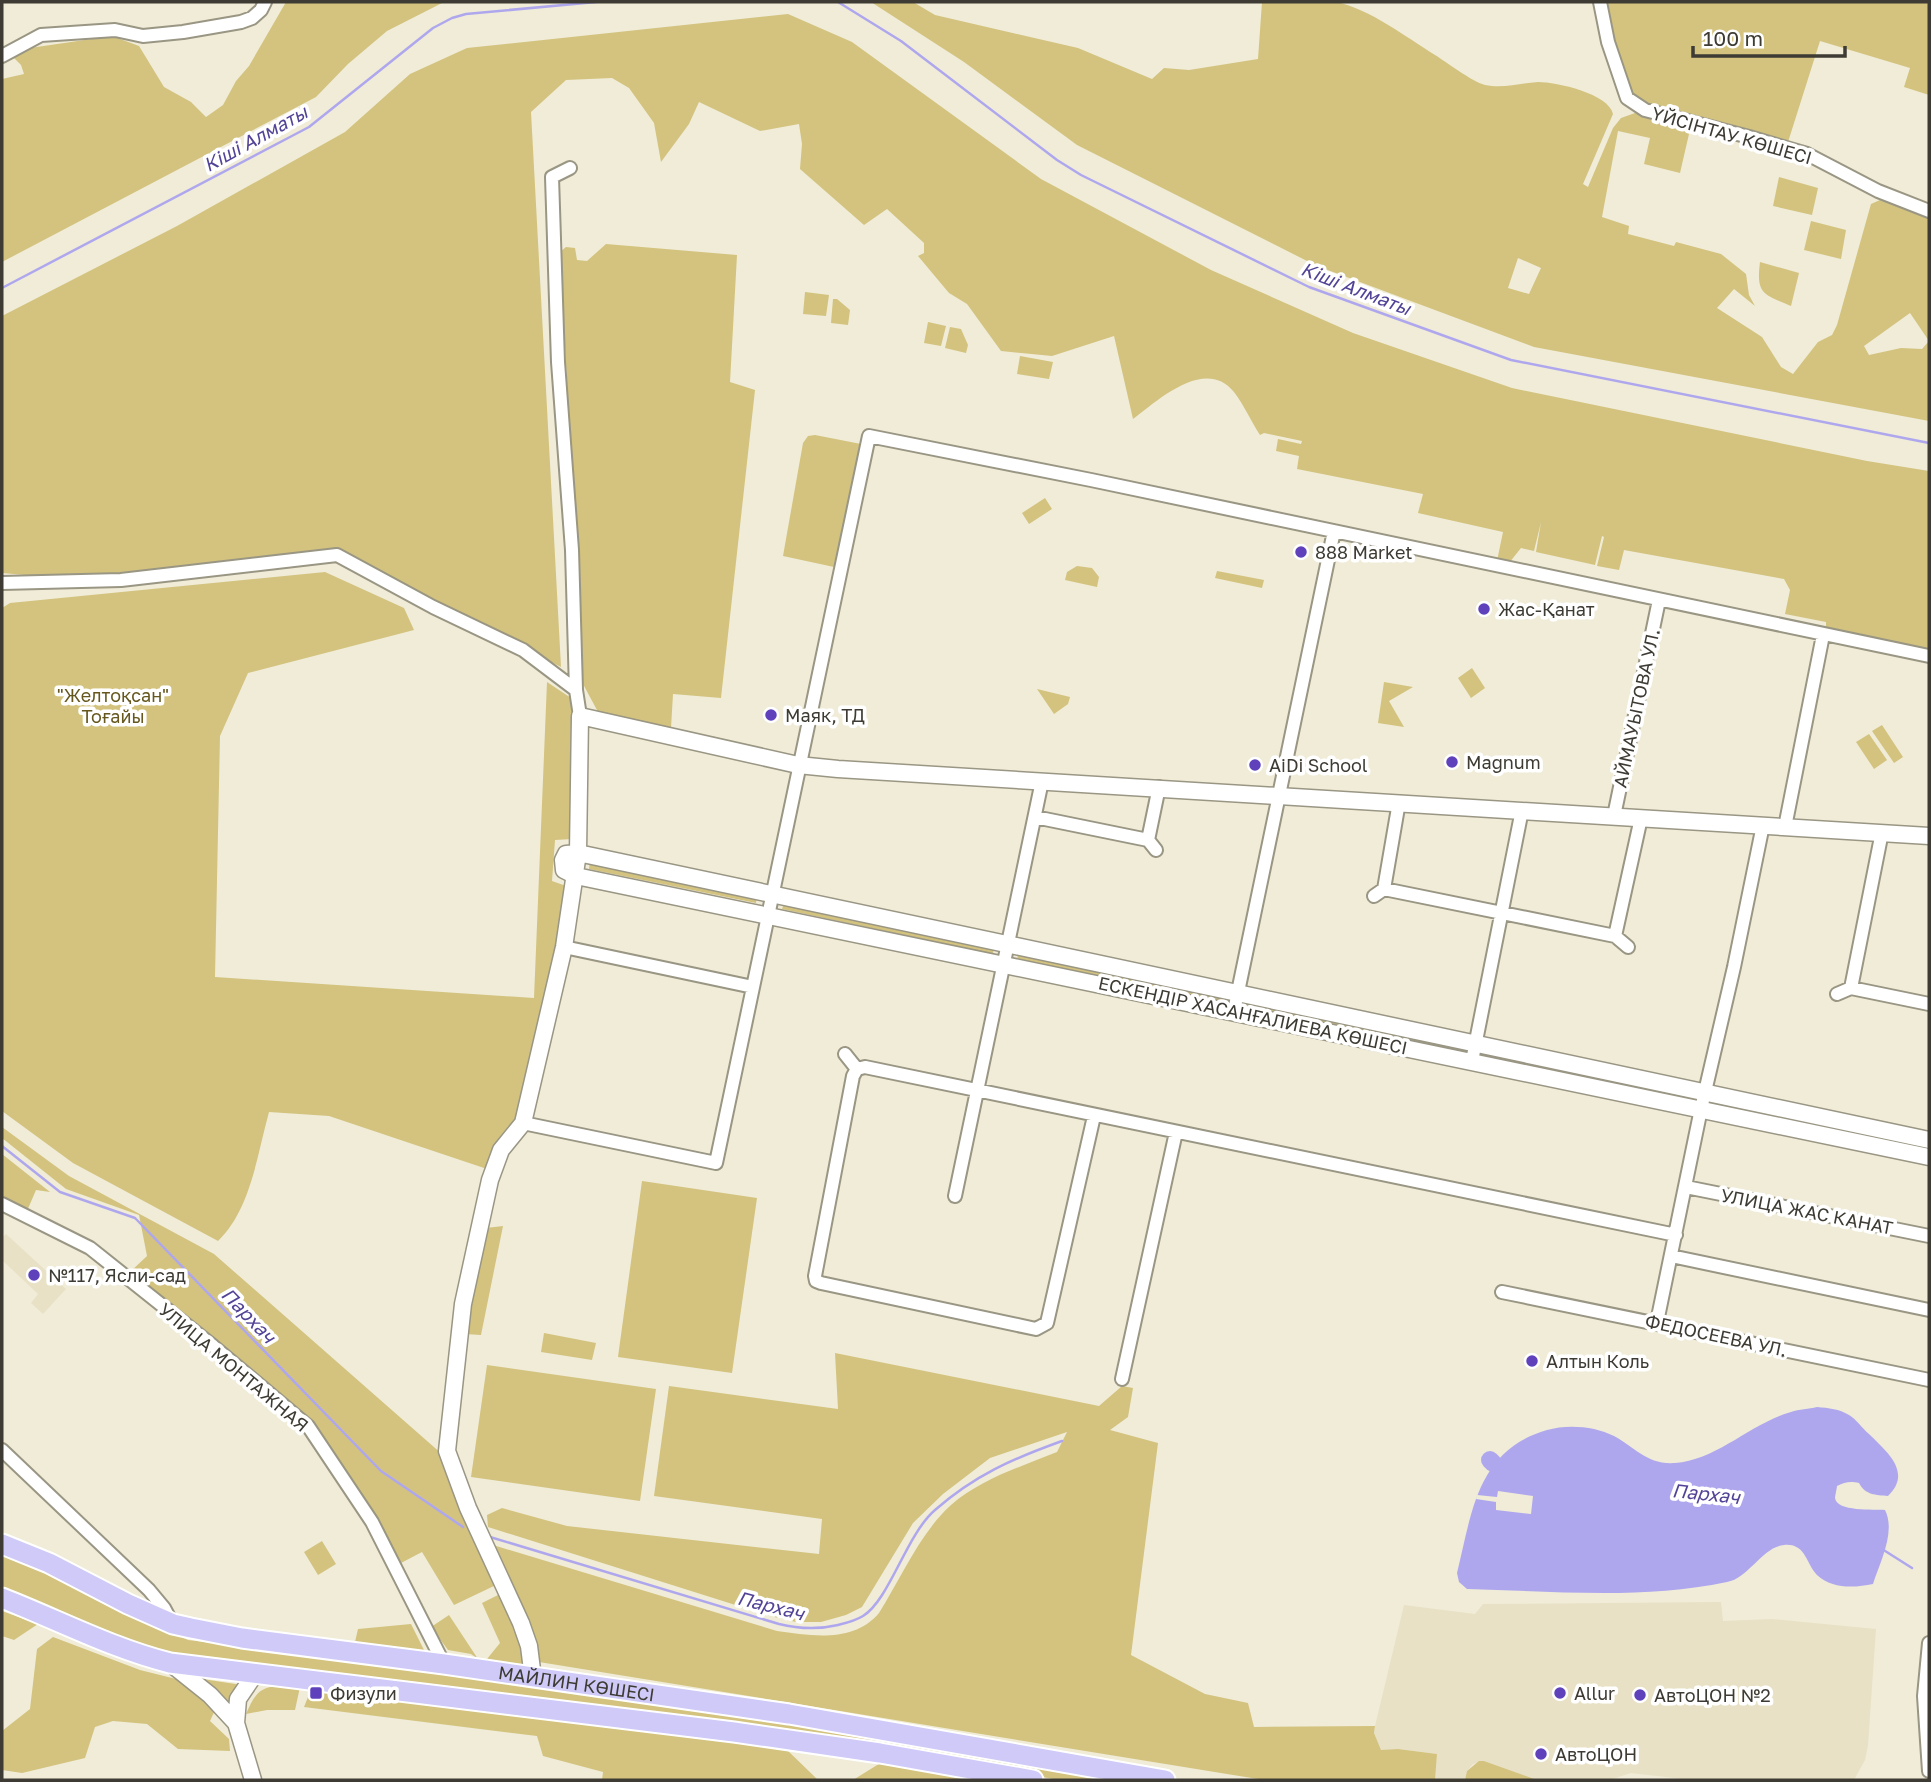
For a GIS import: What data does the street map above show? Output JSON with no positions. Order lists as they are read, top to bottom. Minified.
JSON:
{"streets":{"main road":["МАЙЛИН КӨШЕСІ"],"street":["ҮЙСІНТАУ КӨШЕСІ","АЙМАУЫТОВА УЛ.","ЕСКЕНДІР ХАСАНҒАЛИЕВА КӨШЕСІ","УЛИЦА ЖАС КАНАТ","ФЕДОСЕЕВА УЛ.","УЛИЦА МОНТАЖНАЯ"]},"crossings":[["УЛИЦА МОНТАЖНАЯ","МАЙЛИН КӨШЕСІ"]],"water":["Кіші Алматы","Пархач"],"parks":["\"Желтоқсан\" Тоғайы"],"places":{"other":["888 Market","Жас-Қанат","Маяк, ТД","Magnum","AiDi School","№117, Ясли-сад","Алтын Коль","Allur","АвтоЦОН №2","АвтоЦОН"],"transit":["Физули"]},"scale_bar":"100 m"}
